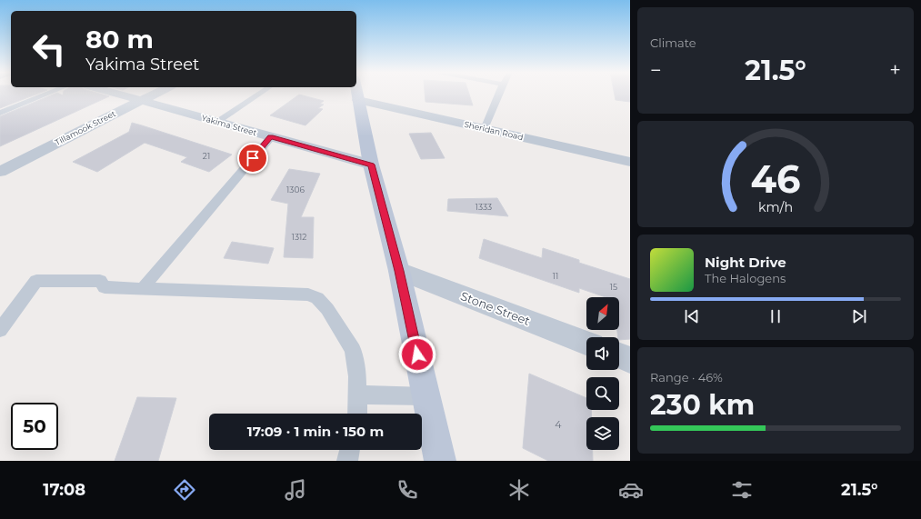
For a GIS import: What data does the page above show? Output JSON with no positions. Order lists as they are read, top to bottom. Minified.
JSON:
{"streets":{"street":["Yakima Street","Tillamook Street","Sheridan Road","Stone Street"]},"crossings":[["Yakima Street","Tillamook Street"]],"house_numbers":["21","1306","1333","1312","11","15","4"],"north":"top right","page":{"tile":["Climate",["Range · 46%","230 km"]],"turn":["80 m","Yakima Street"],"heat":["−","21.5°","+"],"song":["Night Drive","The Halogens"],"limit":"50","trip":"17:09 · 1 min · 150 m","tabs":["17:08","21.5°"],"gauge":["46","km/h"]}}
